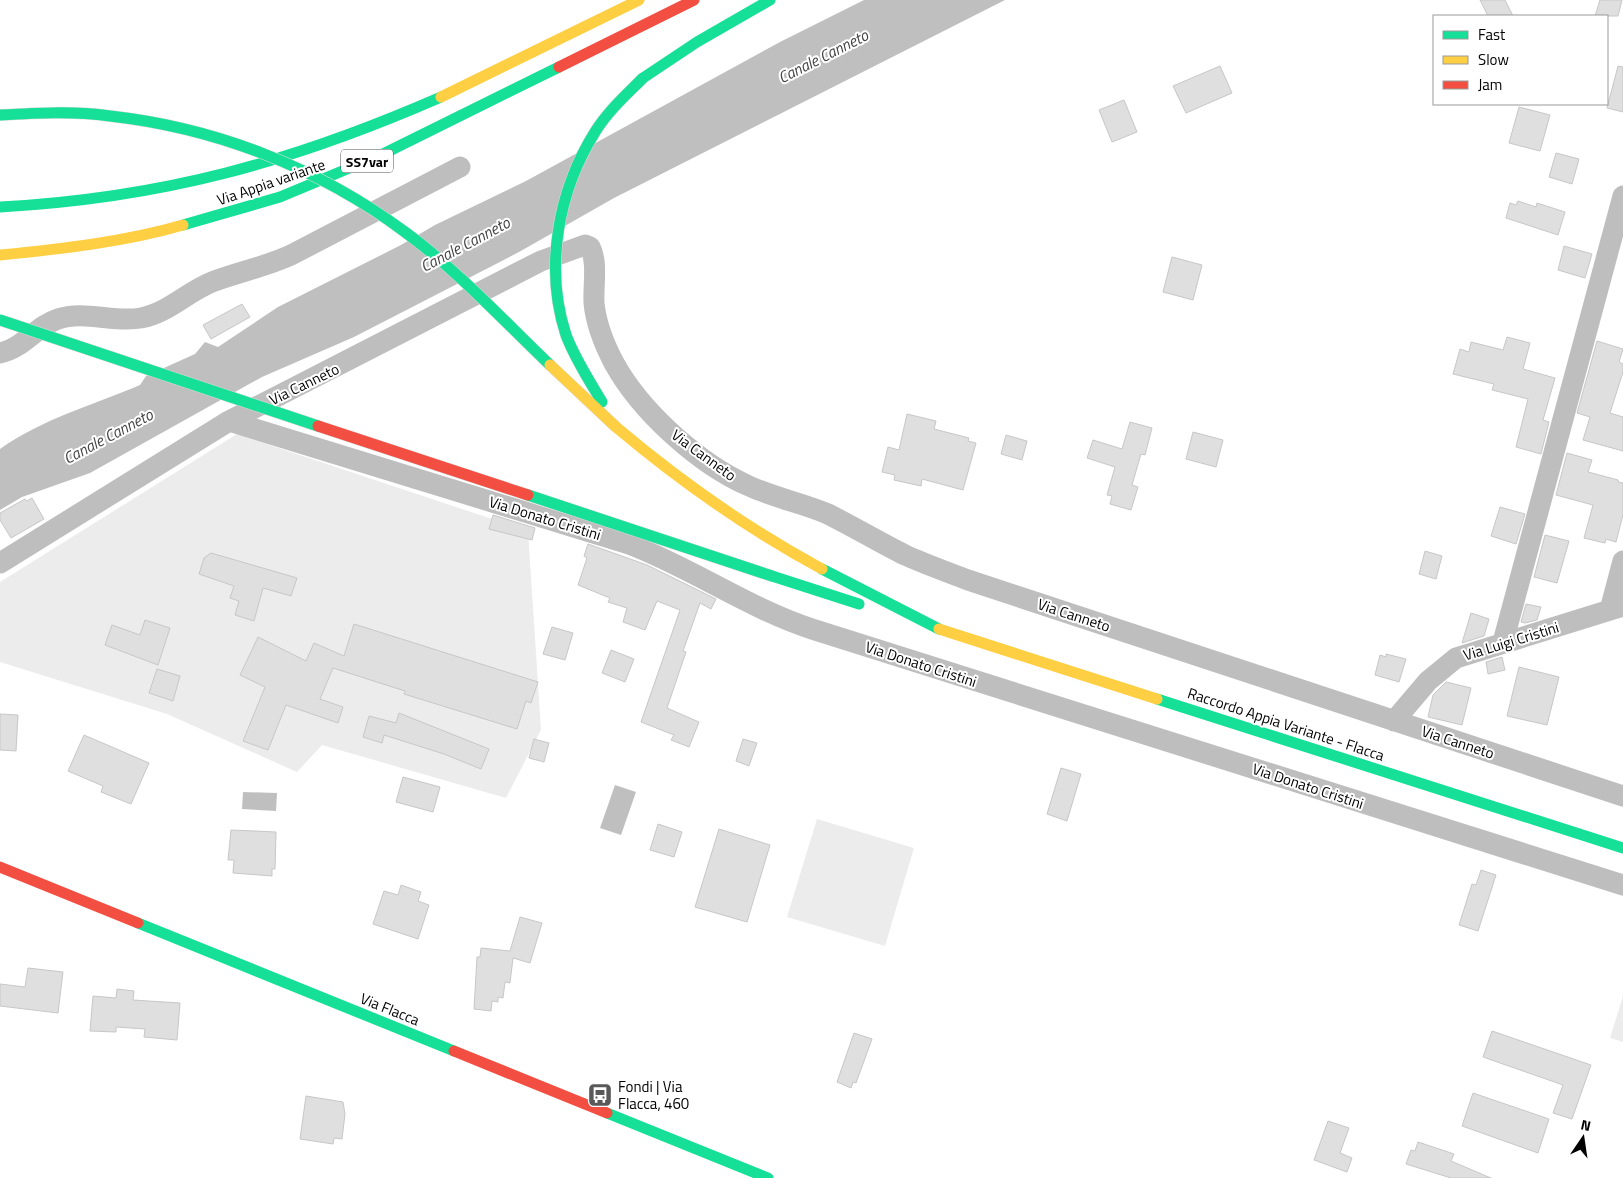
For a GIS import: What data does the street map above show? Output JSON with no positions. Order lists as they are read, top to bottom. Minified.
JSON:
{"streets":{"main road":["SS7var","Via Appia variante","Raccordo Appia Variante - Flacca","Via Flacca"],"street":["Via Canneto","Via Donato Cristini","Via Luigi Cristini"]},"crossings":[["Via Canneto","Via Donato Cristini"],["Via Canneto","Via Luigi Cristini"]],"water":["Canale Canneto"],"places":{"bus stop":["Fondi | Via Flacca, 460"]},"legend":["Fast","Slow","Jam"],"north":"top"}
